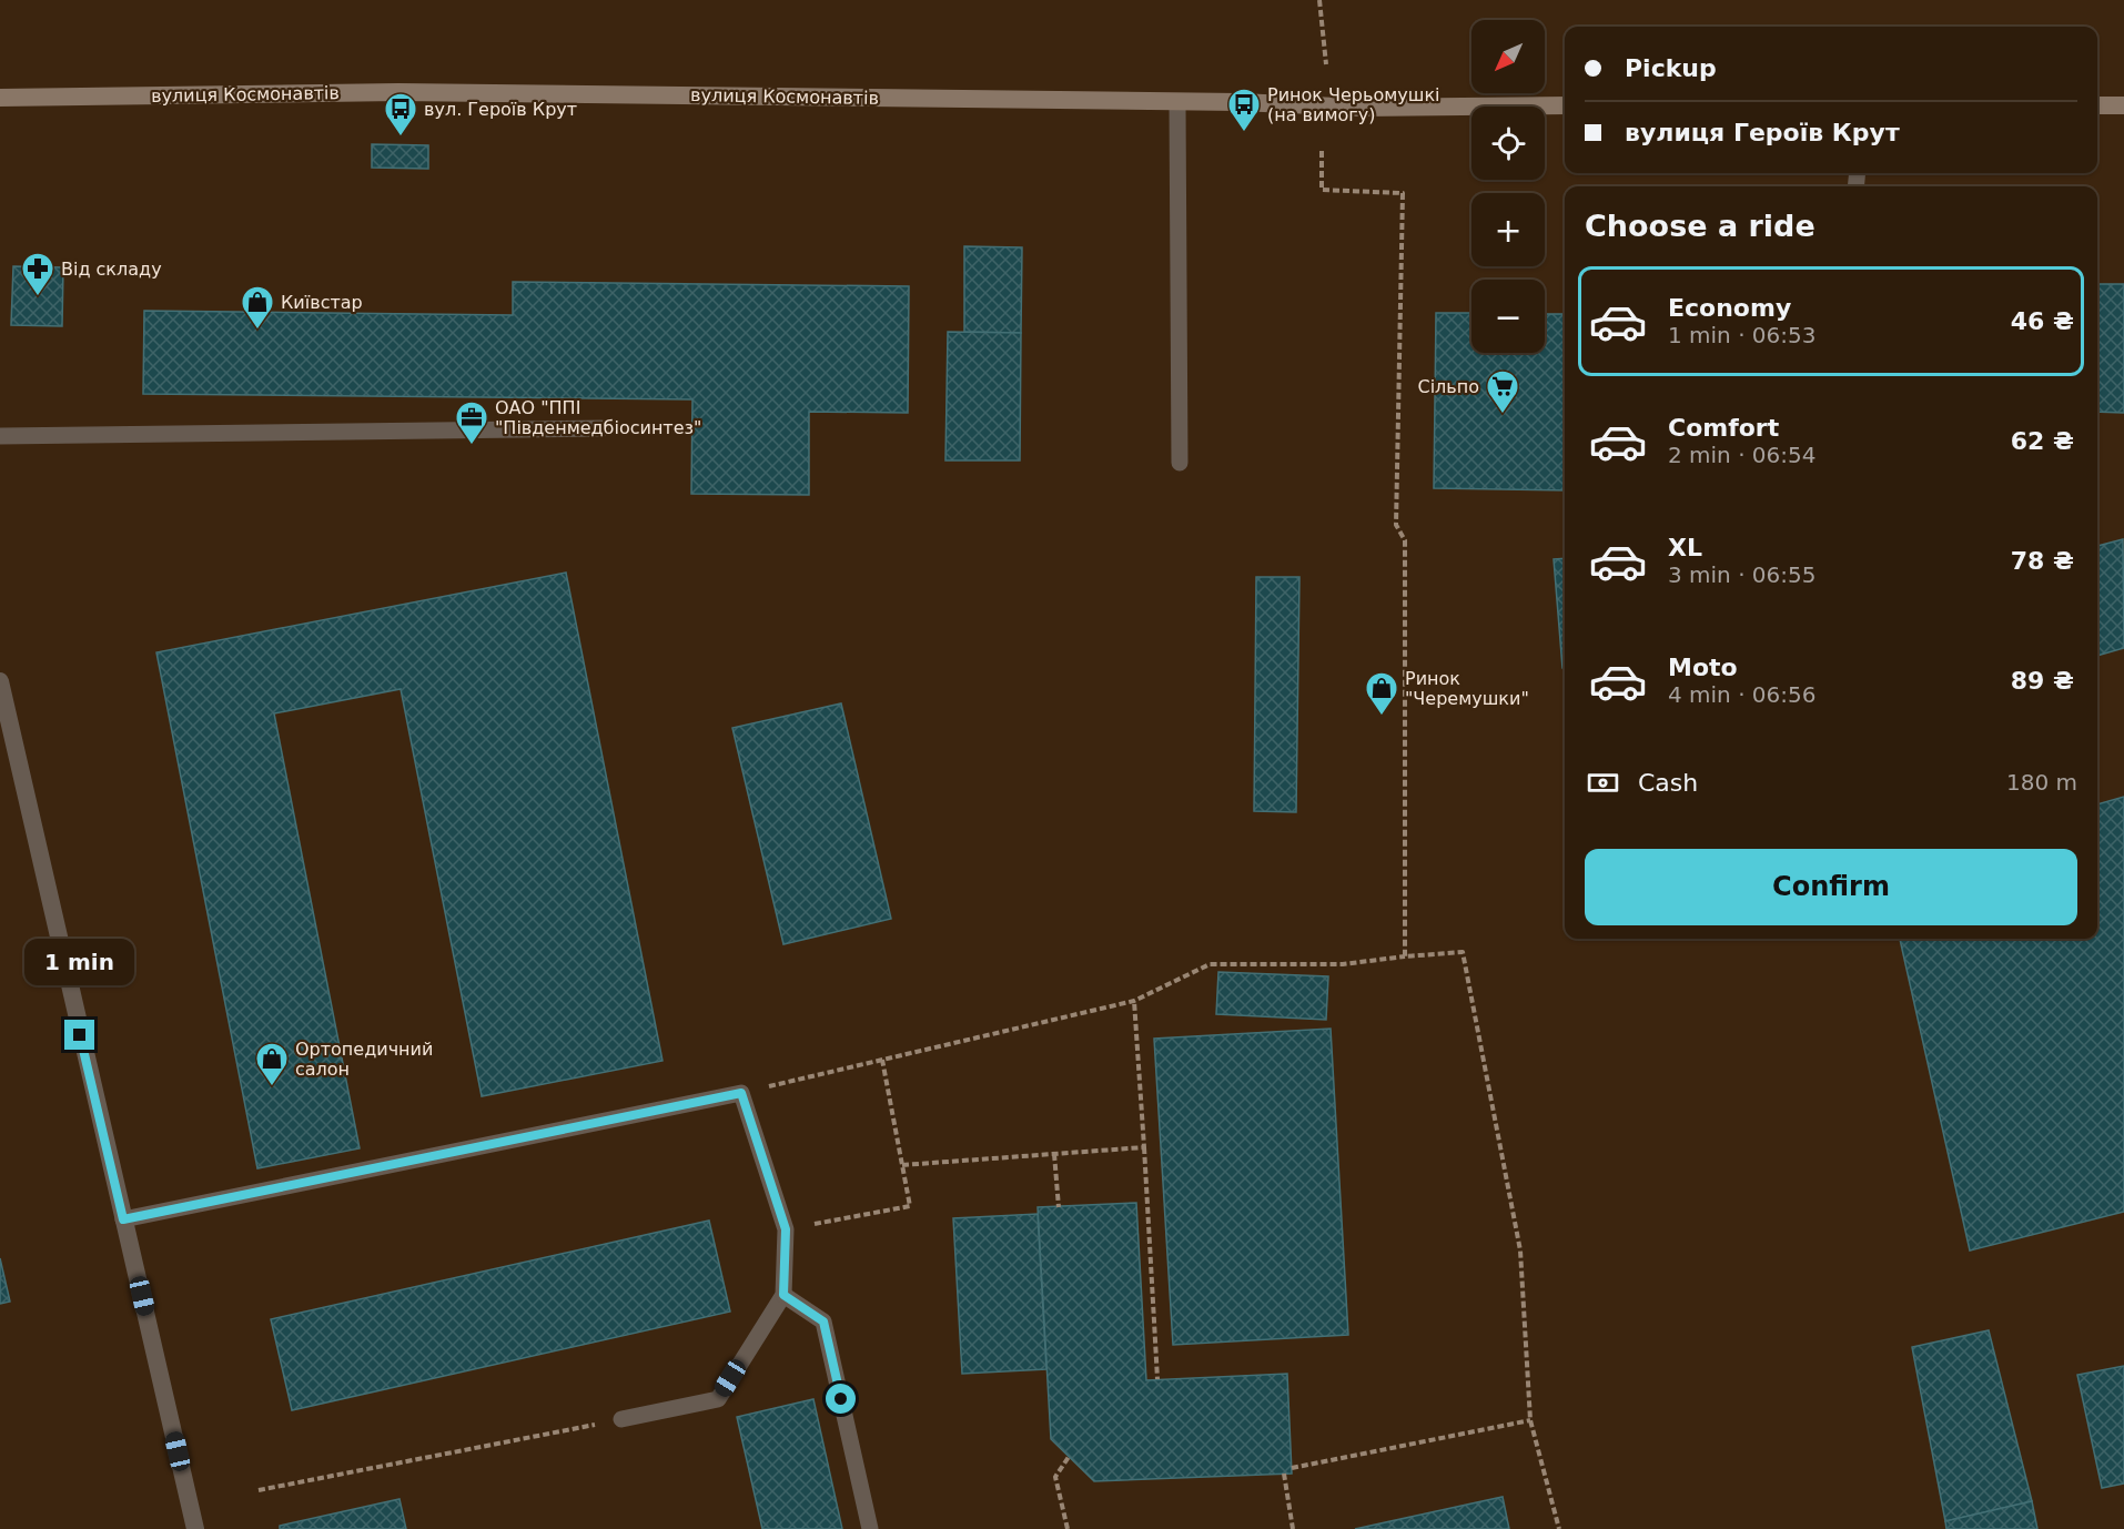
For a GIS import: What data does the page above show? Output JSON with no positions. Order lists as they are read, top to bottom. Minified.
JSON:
{"streets":{"main road":["вулиця Космонавтів"]},"places":{"bus stop":["Ринок Черьомушкі (на вимогу)","вул. Героїв Крут"],"pharmacy":["Від складу"],"shop":["Київстар","Ринок \"Черемушки\"","Ортопедичний салон"],"supermarket":["Сільпо"],"office":["ОАО \"ППІ \"Південмедбіосинтез\""]},"north":"bottom left","page":{"map_buttons":["+","−"],"banner":["Pickup","вулиця Героїв Крут"],"heading":"Choose a ride","list":[{"name":"Economy","note":"1 min · 06:53","value":"46 ₴"},{"name":"Comfort","note":"2 min · 06:54","value":"62 ₴"},{"name":"XL","note":"3 min · 06:55","value":"78 ₴"},{"name":"Moto","note":"4 min · 06:56","value":"89 ₴"}],"pay":["Cash","180 m"],"buttons":"Confirm","bubble":"1 min"}}
